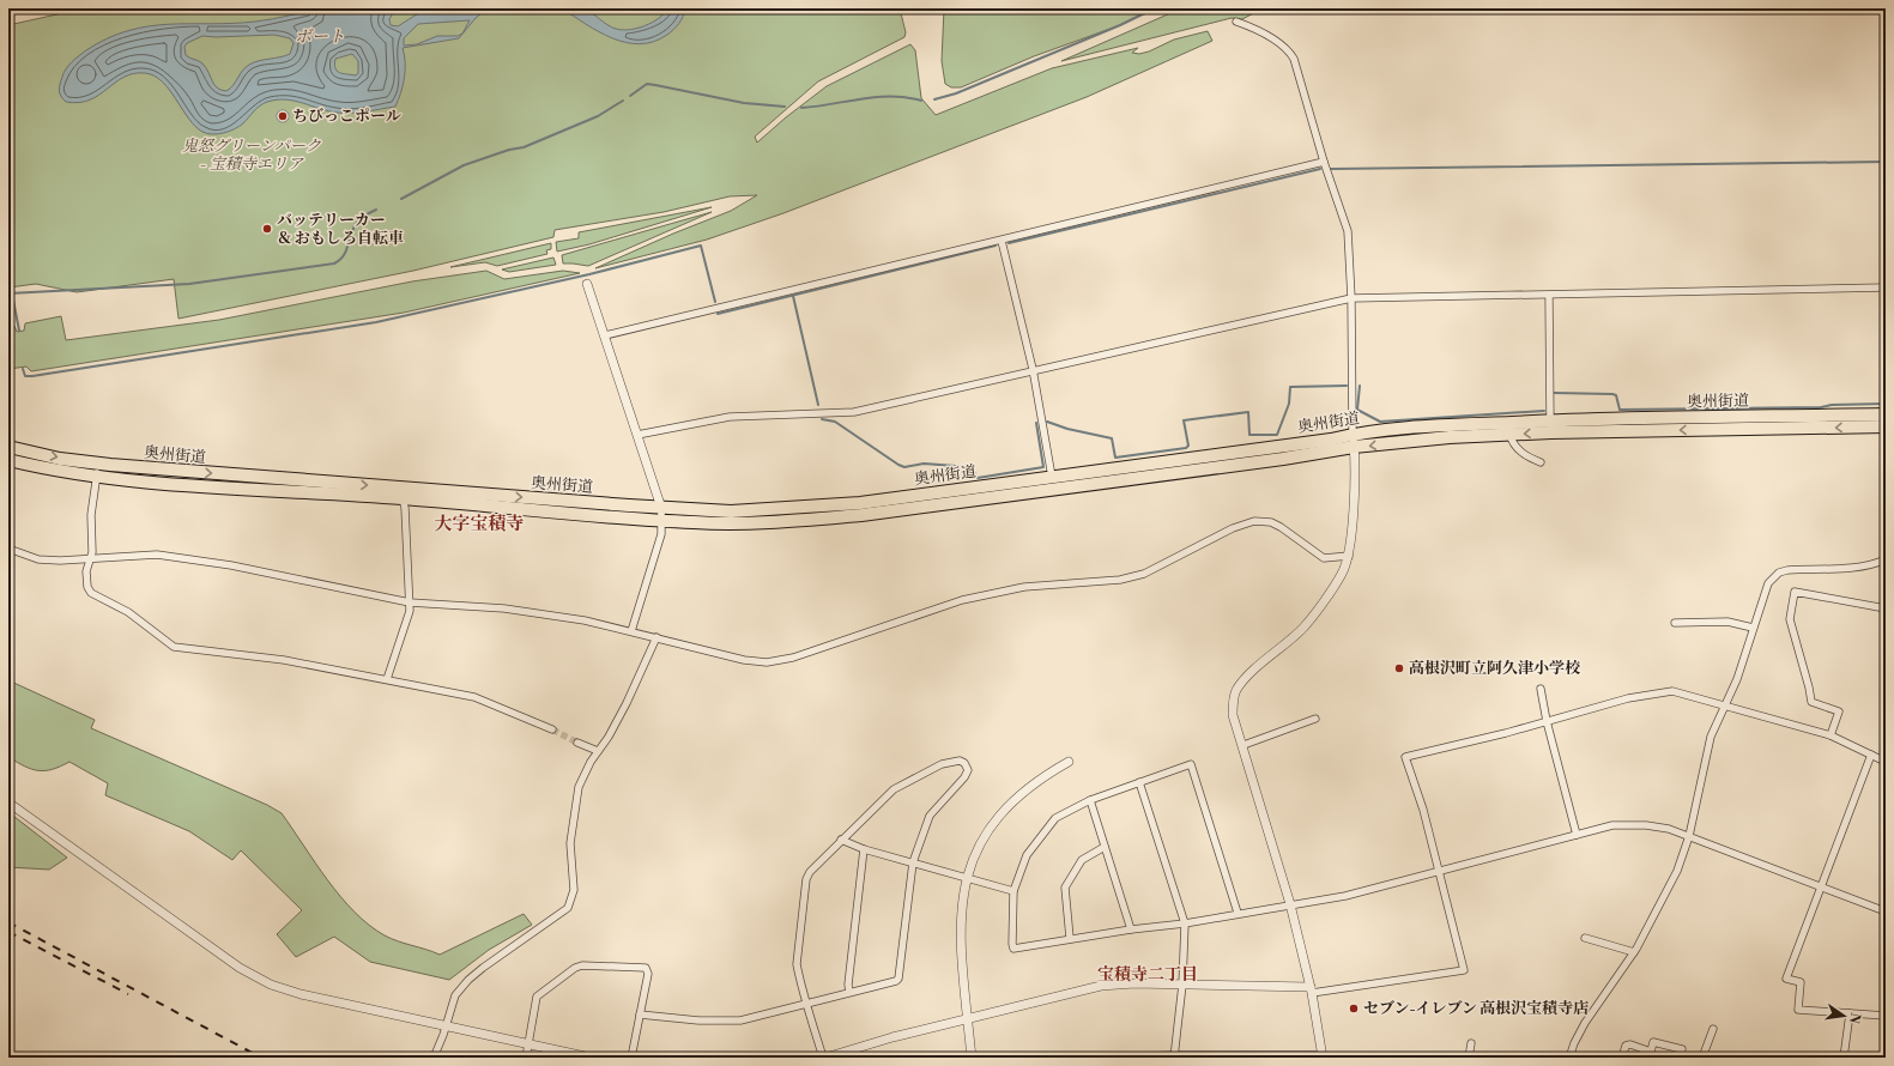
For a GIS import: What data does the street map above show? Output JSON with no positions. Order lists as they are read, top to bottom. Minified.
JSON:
{"streets":{"highway":["奥州街道"]},"districts":["大字宝積寺","宝積寺二丁目"],"water":["ボート"],"parks":["鬼怒グリーンパーク - 宝積寺エリア"],"places":["ちびっこポール","バッテリーカー ＆ おもしろ自転車","高根沢町立阿久津小学校","セブン-イレブン 高根沢宝積寺店"],"north":"right"}
